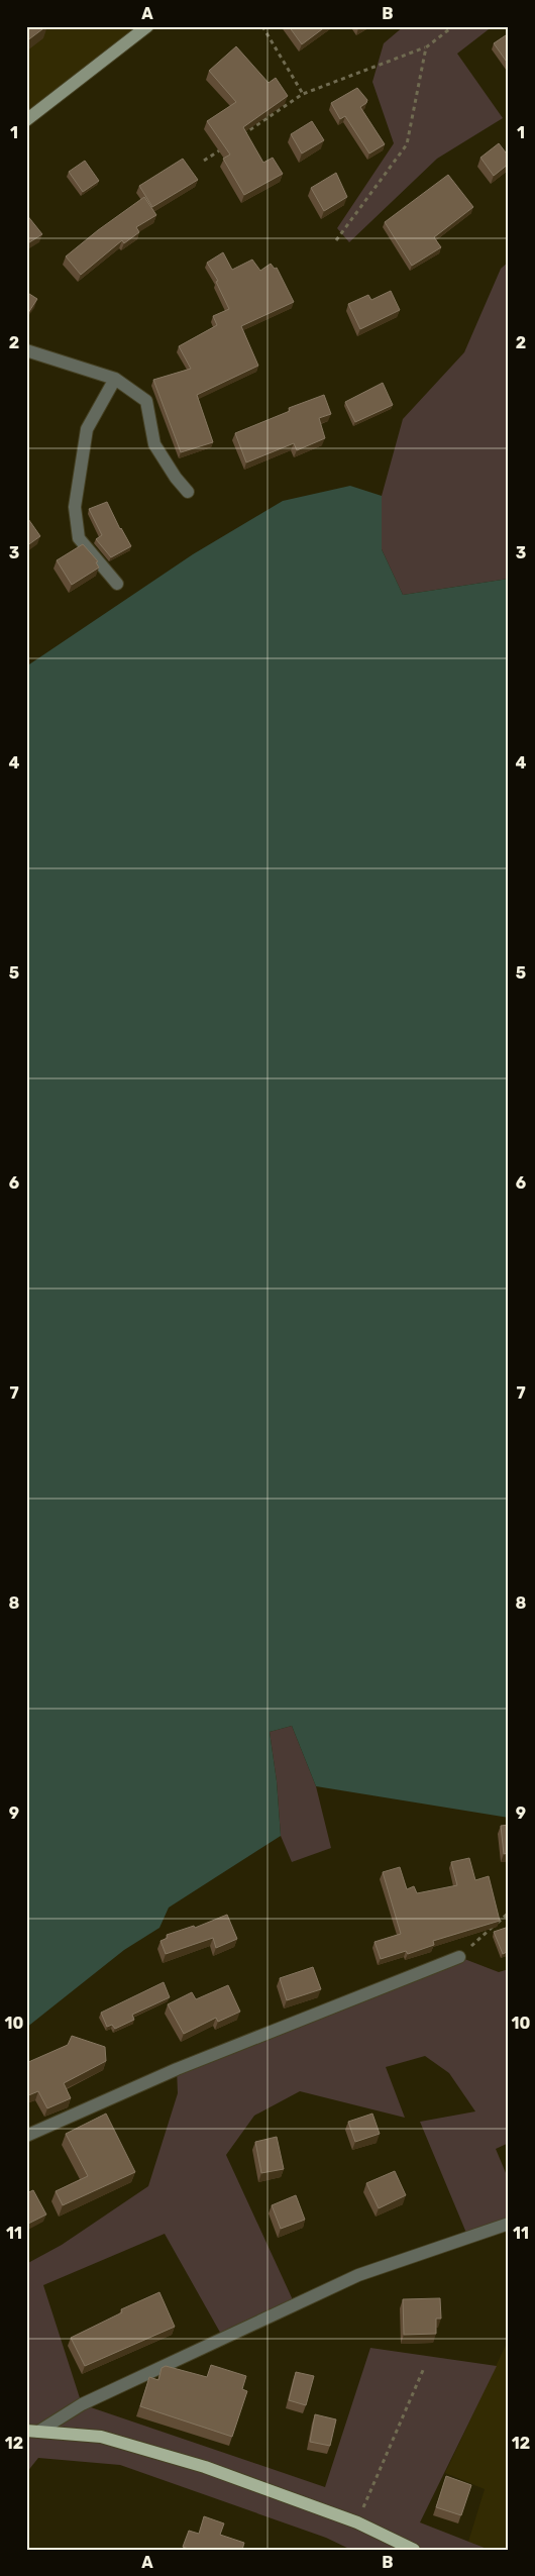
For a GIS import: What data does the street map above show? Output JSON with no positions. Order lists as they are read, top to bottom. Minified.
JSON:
{"grid":{"columns":["A","B"],"rows":["1","2","3","4","5","6","7","8","9","10","11","12"]}}
